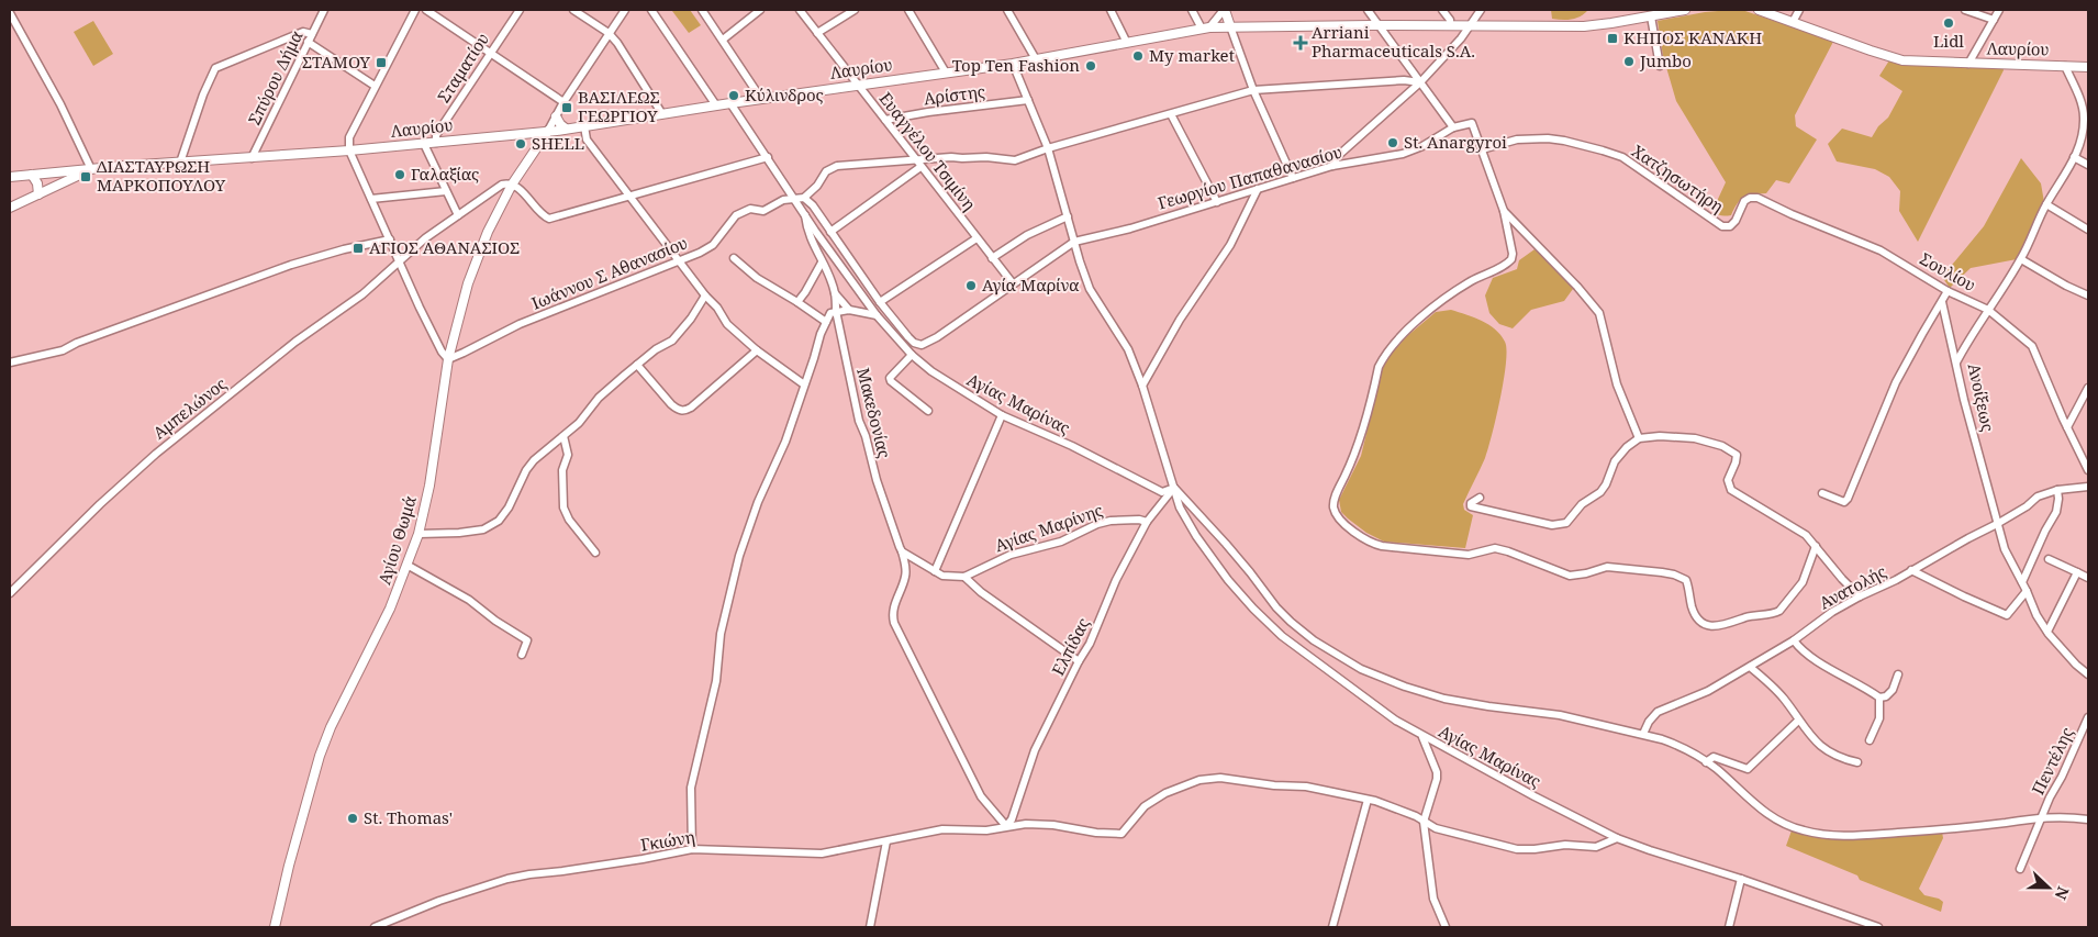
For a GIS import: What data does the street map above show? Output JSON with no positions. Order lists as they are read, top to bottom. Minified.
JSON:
{"streets":{"main road":["Λαυρίου","Αγίου Θωμά"],"street":["Σταματίου","Σπύρου Δήμα","Αρίστης","Ευαγγέλου Τσιμίνη","Γεωργίου Παπαθανασίου","Χατζησωτήρη","Σουλίου","Ιωάννου Σ Αθανασίου","Ανοίξεως","Αγίας Μαρίνας","Αμπελώνος","Μακεδονίας","Αγίας Μαρίνης","Ανατολής","Ελπίδας","Πεντέλης","Γκιώνη"]},"crossings":[["Λαυρίου","Σταματίου"],["Λαυρίου","Σπύρου Δήμα"],["Λαυρίου","Ευαγγέλου Τσιμίνη"],["Λαυρίου","Ανοίξεως"],["Λαυρίου","Αγίας Μαρίνας"],["Λαυρίου","Αγίου Θωμά"],["Αρίστης","Ευαγγέλου Τσιμίνη"],["Αρίστης","Αγίας Μαρίνας"],["Ευαγγέλου Τσιμίνη","Γεωργίου Παπαθανασίου"],["Γεωργίου Παπαθανασίου","Ιωάννου Σ Αθανασίου"],["Γεωργίου Παπαθανασίου","Αγίας Μαρίνας"],["Χατζησωτήρη","Σουλίου"],["Σουλίου","Ανοίξεως"],["Ιωάννου Σ Αθανασίου","Αγίας Μαρίνας"],["Ιωάννου Σ Αθανασίου","Αγίου Θωμά"],["Ανοίξεως","Ανατολής"],["Αγίας Μαρίνας","Μακεδονίας"],["Αγίας Μαρίνας","Ελπίδας"],["Μακεδονίας","Ελπίδας"],["Μακεδονίας","Γκιώνη"],["Αγίας Μαρίνης","Ελπίδας"],["Ελπίδας","Γκιώνη"]],"places":{"other":["Lidl","My market","Jumbo","Top Ten Fashion","Κύλινδρος","St. Anargyroi","SHELL","Γαλαξίας","Αγία Μαρίνα","St. Thomas'"],"transit":["ΚΗΠΟΣ ΚΑΝΑΚΗ","ΣΤΑΜΟΥ","ΒΑΣΙΛΕΩΣ ΓΕΩΡΓΙΟΥ","ΔΙΑΣΤΑΥΡΩΣΗ ΜΑΡΚΟΠΟΥΛΟΥ","ΑΓΙΟΣ ΑΘΑΝΑΣΙΟΣ"],"health":["Arriani Pharmaceuticals S.A."]},"north":"right"}
